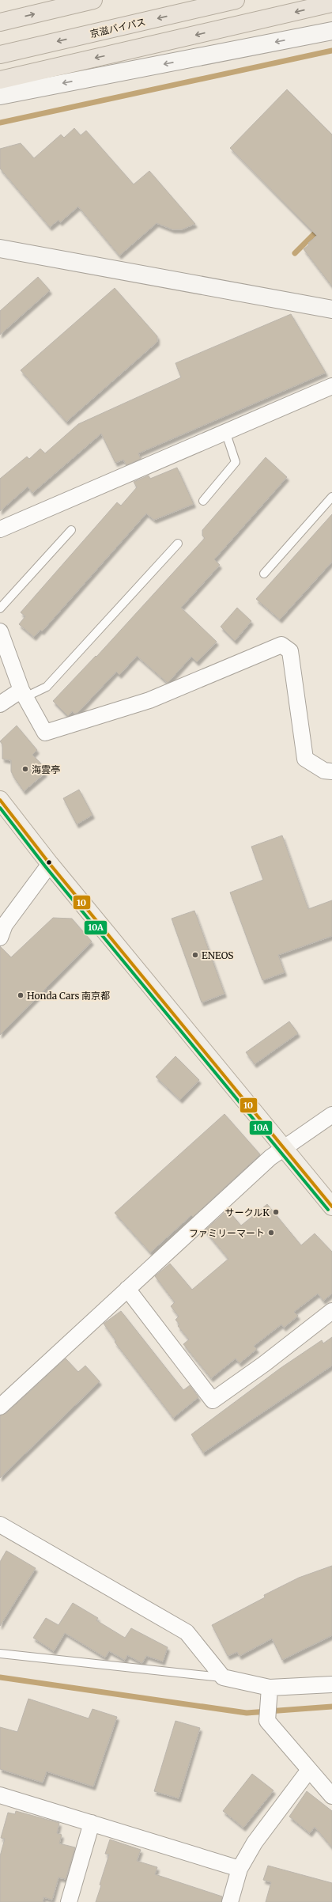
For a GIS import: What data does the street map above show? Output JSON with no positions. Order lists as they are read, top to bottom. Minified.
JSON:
{"streets":{"highway":["京滋バイパス"]},"places":["海雲亭","ENEOS","Honda Cars 南京都","サークルK","ファミリーマート"],"lines":["transit line 10","transit line 10A"]}
